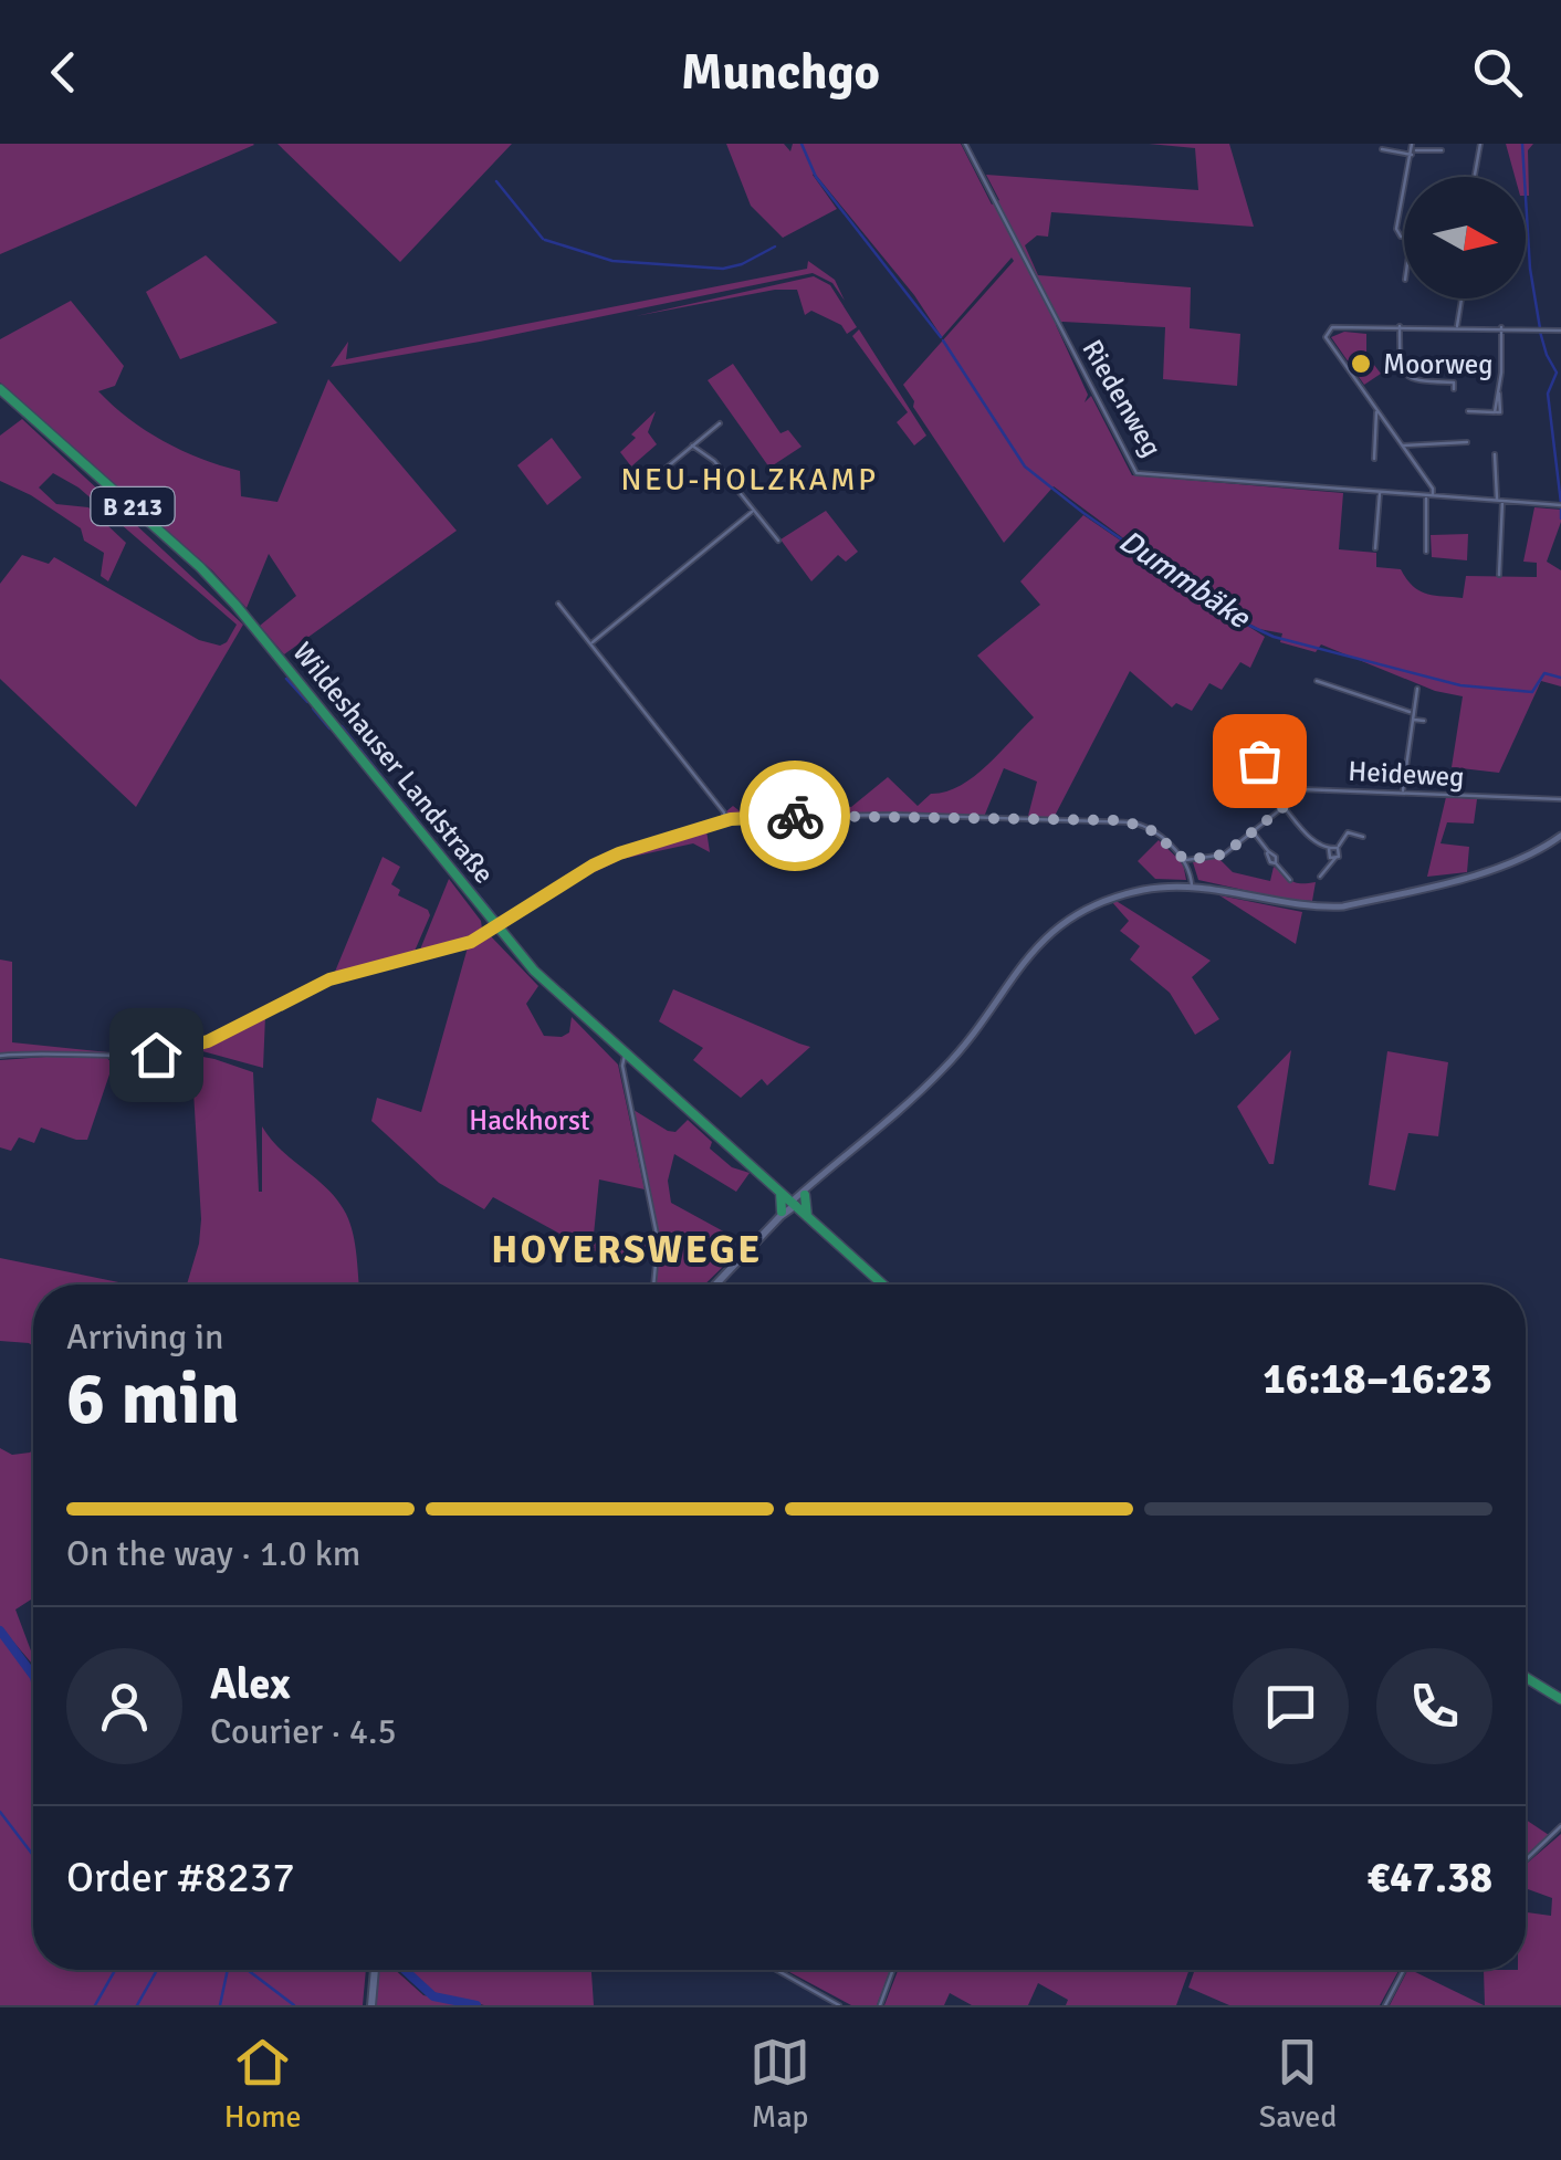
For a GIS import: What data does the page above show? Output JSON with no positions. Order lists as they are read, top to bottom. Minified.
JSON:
{"streets":{"main road":["B 213","Wildeshauser Landstraße"],"street":["Riedenweg","Heideweg"]},"districts":["NEU-HOLZKAMP","HOYERSWEGE"],"water":["Dummbäke"],"parks":["Hackhorst"],"places":["Moorweg"],"north":"right","page":{"header":"Munchgo","heading":["6 min","Arriving in","16:18–16:23"],"panel":["Alex","Courier · 4.5","Order #8237","€47.38"],"bar":"On the way · 1.0 km","tabs":["Home","Map","Saved"]}}
